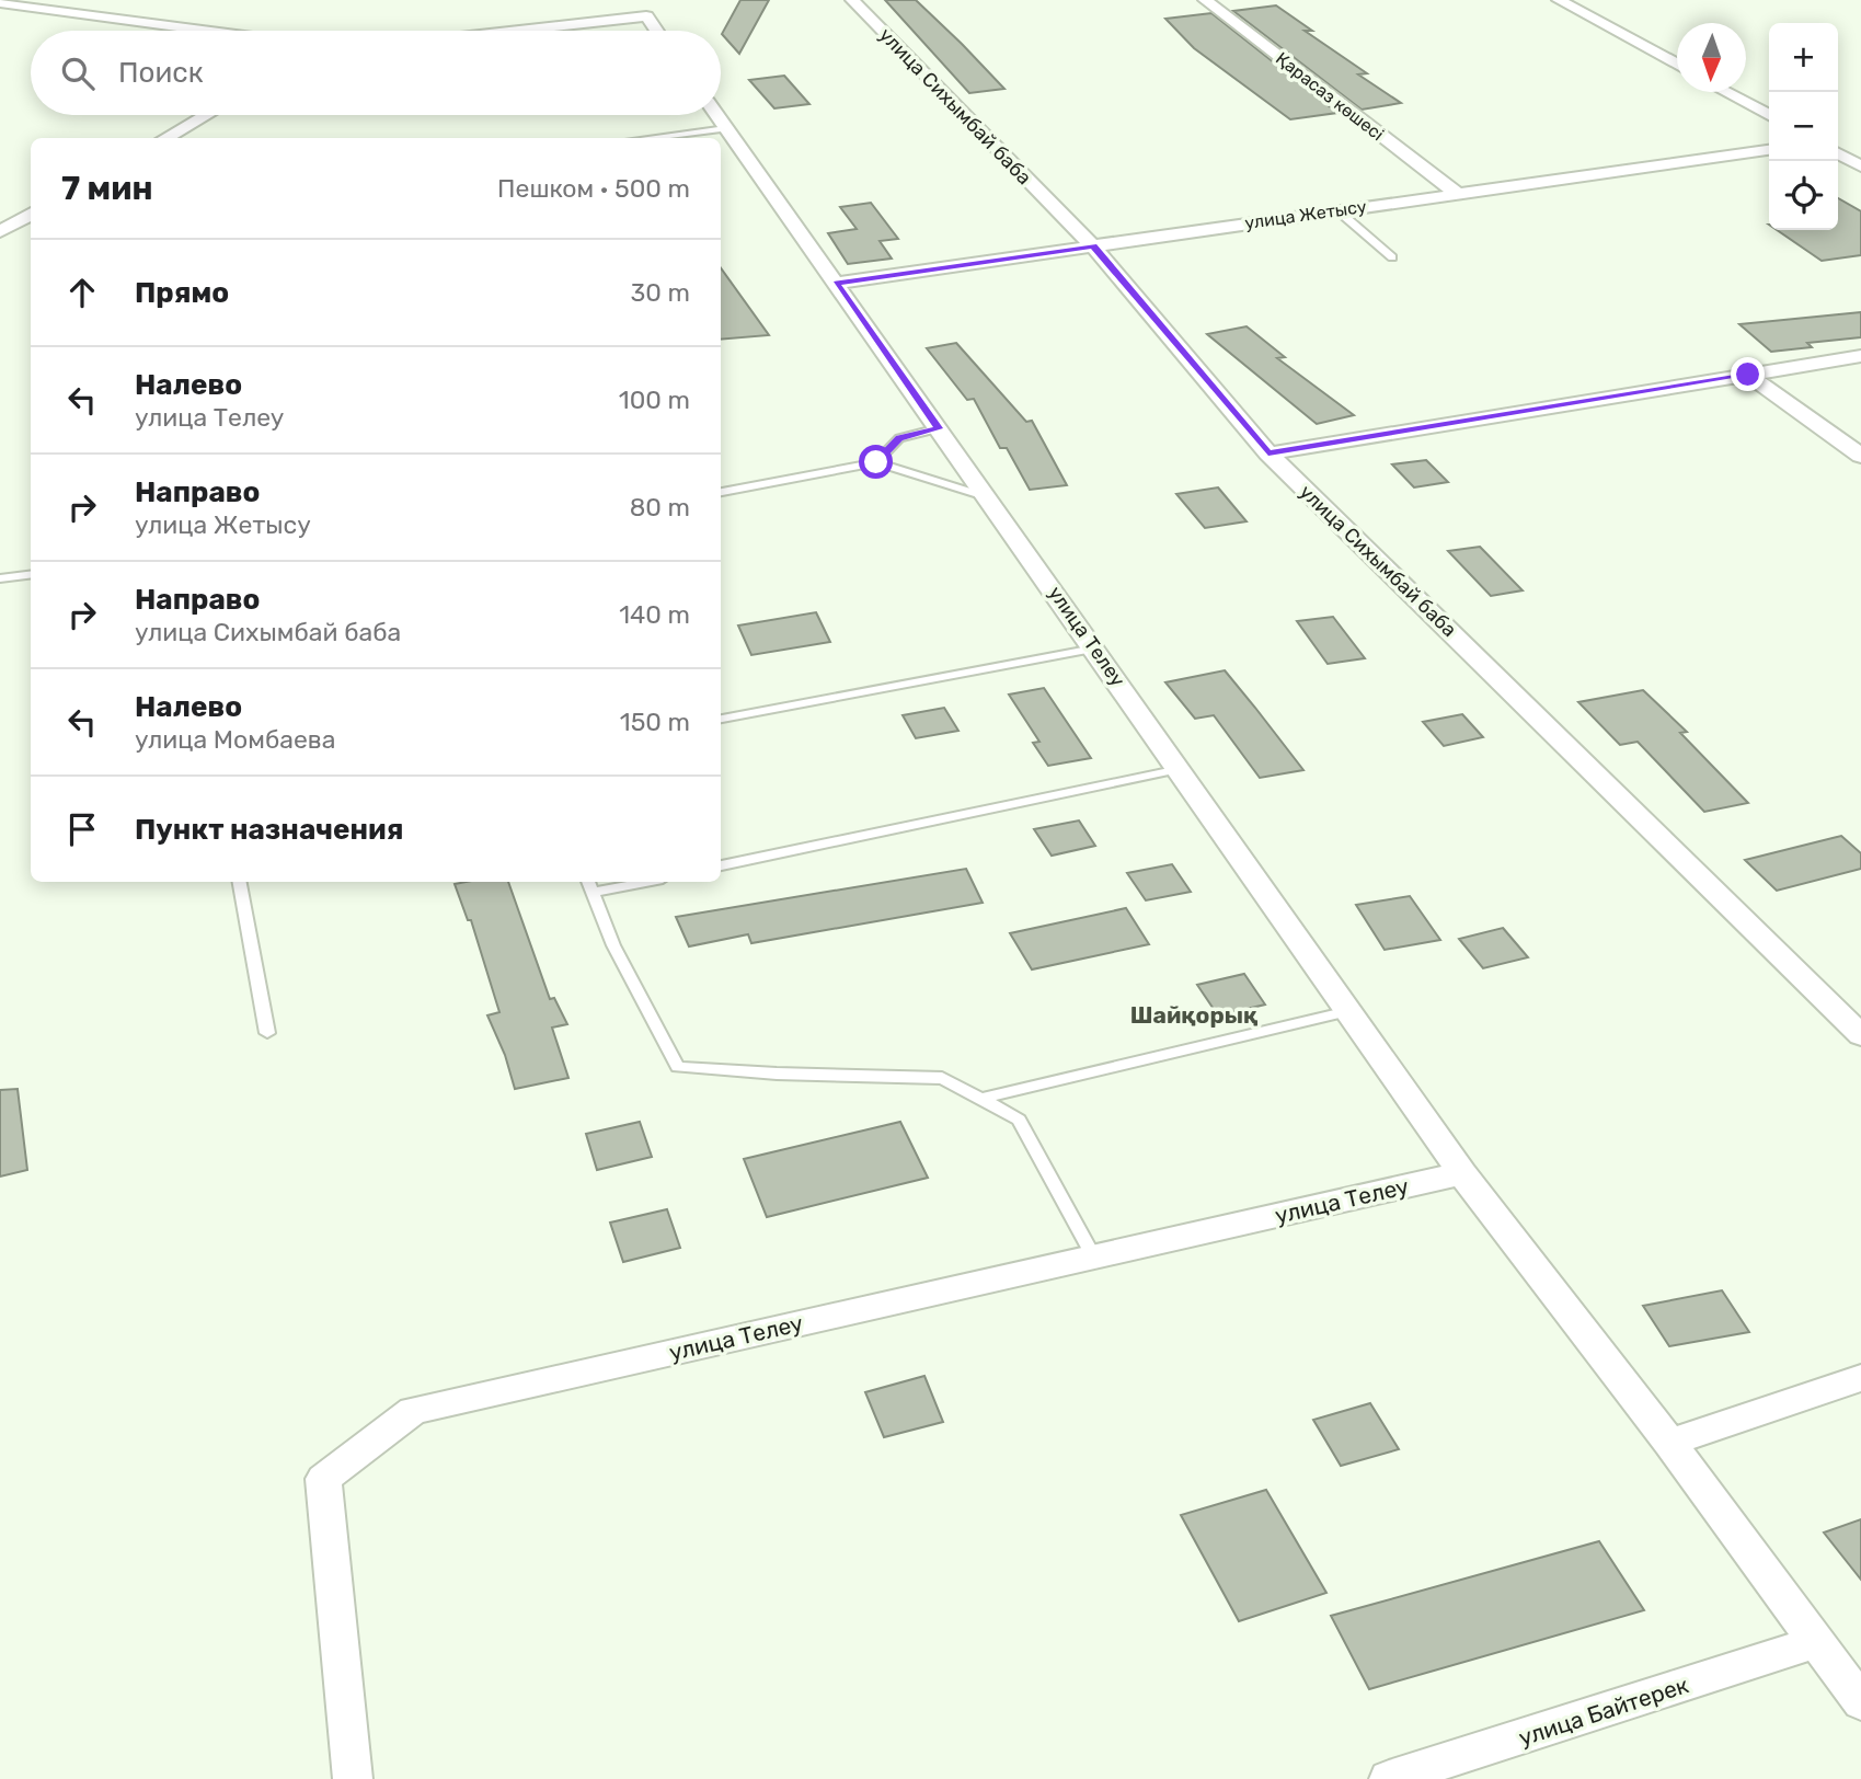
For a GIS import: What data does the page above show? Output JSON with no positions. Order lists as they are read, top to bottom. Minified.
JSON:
{"streets":{"street":["Қарасаз көшесі","улица Сихымбай баба","улица Жетысу","улица Телеу","улица Байтерек"]},"crossings":[["Қарасаз көшесі","улица Жетысу"],["улица Сихымбай баба","улица Жетысу"],["улица Жетысу","улица Телеу"],["улица Телеу","улица Байтерек"]],"districts":["Шайқорық"],"north":"bottom","page":{"map_buttons":["+","−"],"search":"Поиск","heading":["7 мин","Пешком · 500 m"],"list":[["Прямо","30 m"],["Налево","улица Телеу","100 m"],["Направо","улица Жетысу","80 m"],["Направо","улица Сихымбай баба","140 m"],["Налево","улица Момбаева","150 m"],"Пункт назначения"]}}
